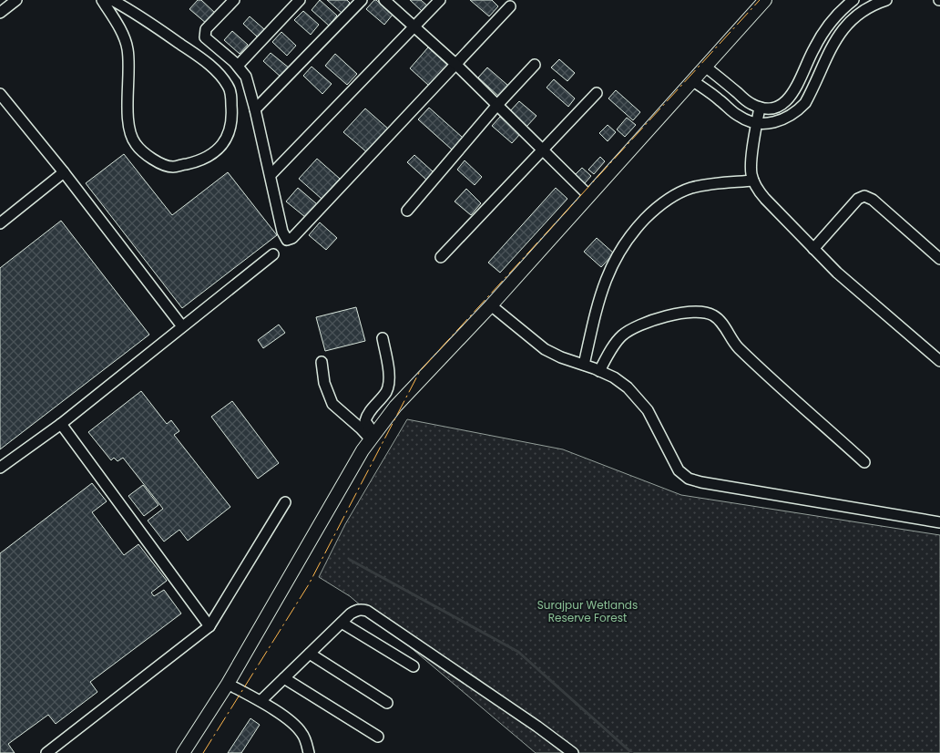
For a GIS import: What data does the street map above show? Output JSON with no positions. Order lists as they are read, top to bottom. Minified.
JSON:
{"parks":["Surajpur Wetlands Reserve Forest"]}
